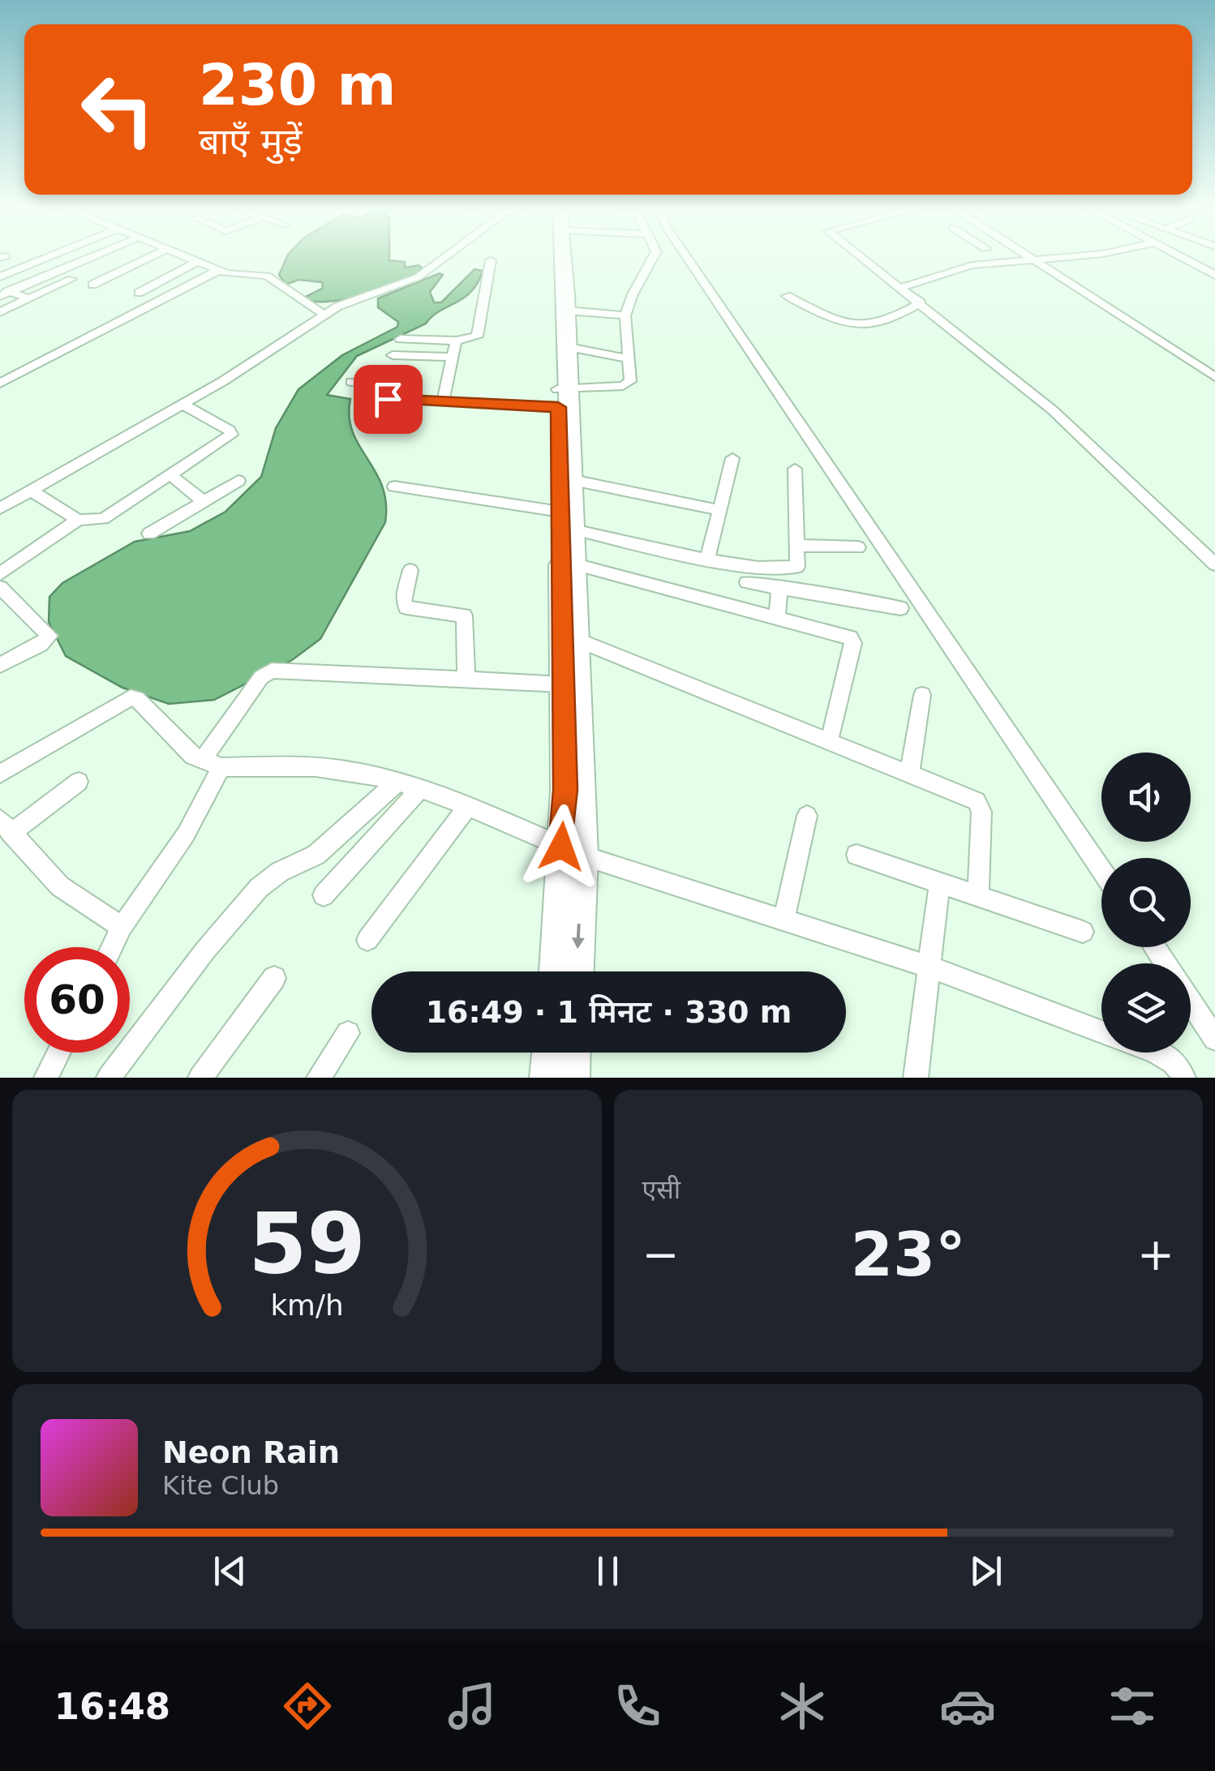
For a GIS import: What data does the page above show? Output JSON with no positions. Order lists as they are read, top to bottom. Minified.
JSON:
{"page":{"turn":["230 m","बाएँ मुड़ें"],"limit":"60","trip":"16:49 · 1 मिनट · 330 m","tile":"एसी","heat":["−","23°","+"],"song":["Neon Rain","Kite Club"],"tabs":"16:48","gauge":["59","km/h"]}}
